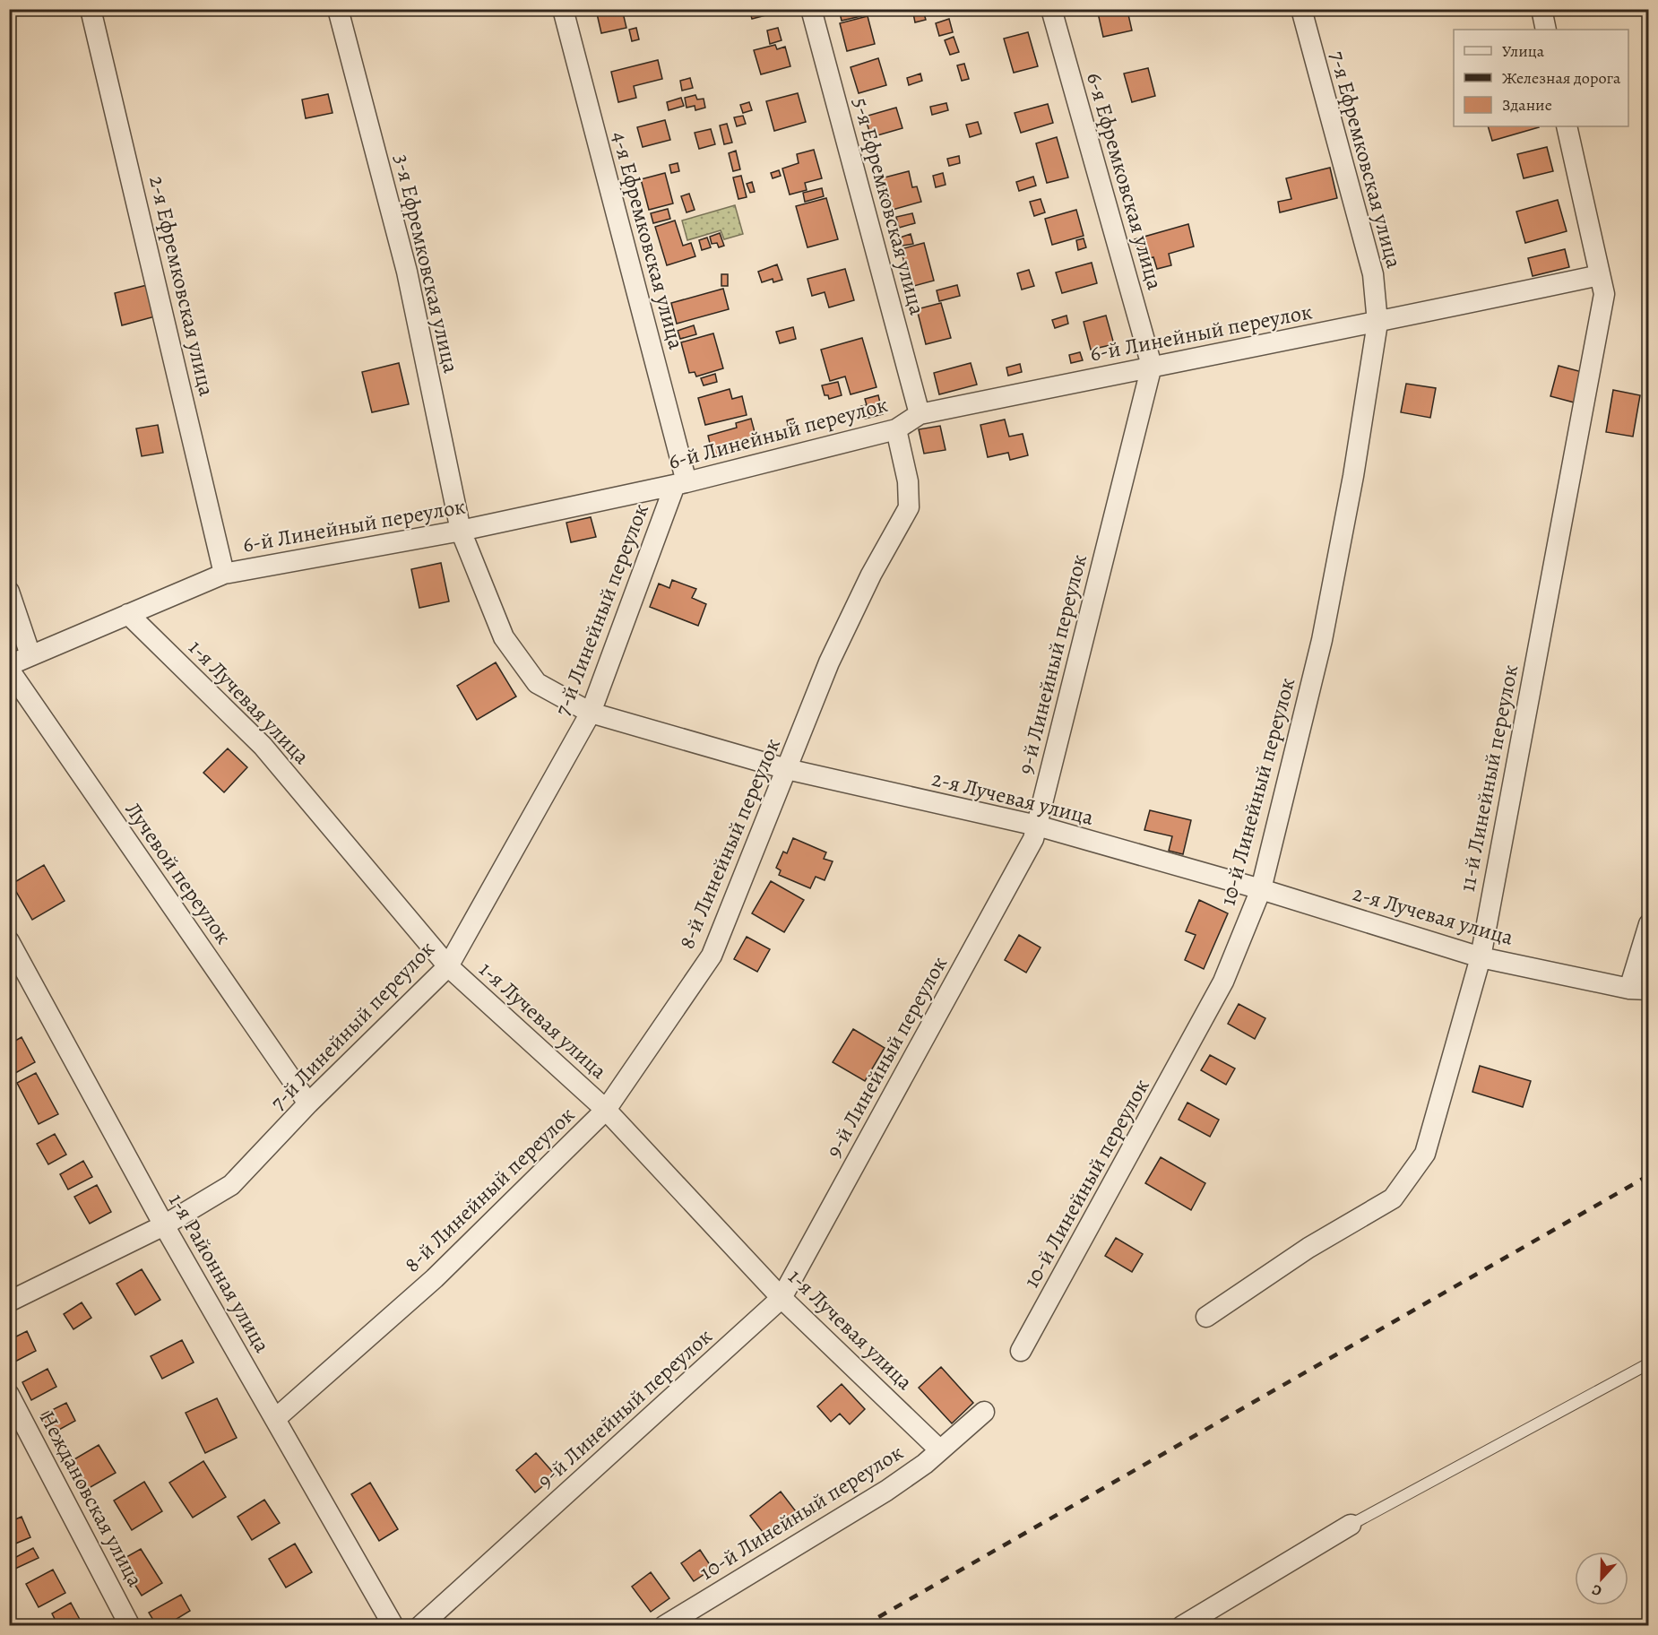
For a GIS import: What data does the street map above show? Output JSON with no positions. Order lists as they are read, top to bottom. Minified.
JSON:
{"streets":{"street":["7-я Ефремковская улица","6-я Ефремковская улица","5-я Ефремковская улица","4-я Ефремковская улица","3-я Ефремковская улица","2-я Ефремковская улица","6-й Линейный переулок","7-й Линейный переулок","9-й Линейный переулок","1-я Лучевая улица","11-й Линейный переулок","10-й Линейный переулок","2-я Лучевая улица","8-й Линейный переулок","Лучевой переулок","1-я Районная улица","Неждановская улица"]},"crossings":[["7-я Ефремковская улица","6-й Линейный переулок"],["7-я Ефремковская улица","10-й Линейный переулок"],["6-я Ефремковская улица","6-й Линейный переулок"],["6-я Ефремковская улица","9-й Линейный переулок"],["5-я Ефремковская улица","6-й Линейный переулок"],["4-я Ефремковская улица","6-й Линейный переулок"],["4-я Ефремковская улица","7-й Линейный переулок"],["3-я Ефремковская улица","6-й Линейный переулок"],["3-я Ефремковская улица","2-я Лучевая улица"],["2-я Ефремковская улица","6-й Линейный переулок"],["6-й Линейный переулок","7-й Линейный переулок"],["6-й Линейный переулок","9-й Линейный переулок"],["6-й Линейный переулок","1-я Лучевая улица"],["6-й Линейный переулок","11-й Линейный переулок"],["6-й Линейный переулок","10-й Линейный переулок"],["6-й Линейный переулок","2-я Лучевая улица"],["6-й Линейный переулок","8-й Линейный переулок"],["7-й Линейный переулок","1-я Лучевая улица"],["7-й Линейный переулок","2-я Лучевая улица"],["7-й Линейный переулок","Лучевой переулок"],["7-й Линейный переулок","1-я Районная улица"],["9-й Линейный переулок","1-я Лучевая улица"],["9-й Линейный переулок","2-я Лучевая улица"],["1-я Лучевая улица","10-й Линейный переулок"],["1-я Лучевая улица","8-й Линейный переулок"],["11-й Линейный переулок","2-я Лучевая улица"],["10-й Линейный переулок","2-я Лучевая улица"],["2-я Лучевая улица","8-й Линейный переулок"],["8-й Линейный переулок","1-я Районная улица"]],"legend":["Улица","Железная дорога","Здание"],"north":"bottom"}
